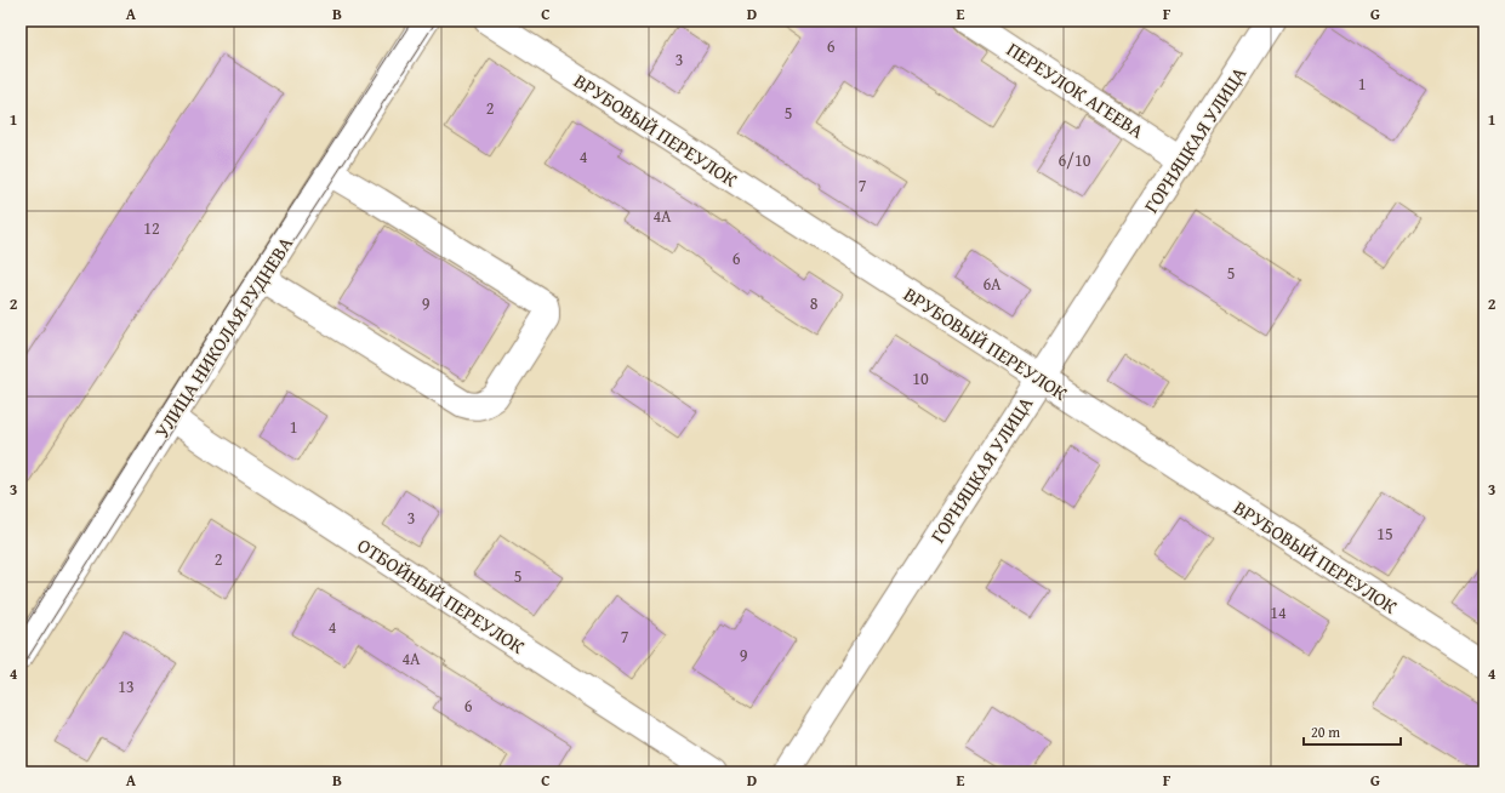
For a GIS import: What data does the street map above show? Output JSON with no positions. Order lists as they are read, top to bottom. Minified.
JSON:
{"streets":{"street":["ПЕРЕУЛОК АГЕЕВА","ВРУБОВЫЙ ПЕРЕУЛОК","ГОРНЯЦКАЯ УЛИЦА","УЛИЦА НИКОЛАЯ РУДНЕВА","ОТБОЙНЫЙ ПЕРЕУЛОК"]},"crossings":[["ПЕРЕУЛОК АГЕЕВА","ГОРНЯЦКАЯ УЛИЦА"],["ВРУБОВЫЙ ПЕРЕУЛОК","ГОРНЯЦКАЯ УЛИЦА"],["УЛИЦА НИКОЛАЯ РУДНЕВА","ОТБОЙНЫЙ ПЕРЕУЛОК"]],"house_numbers":["6","3","1","2","5","4","6/10","7","4А","12","6","5","6А","9","8","10","1","3","15","2","5","14","4","7","9","4А","13","6"],"scale_bar":"20 m","grid":{"columns":["A","B","C","D","E","F","G"],"rows":["1","2","3","4"]}}
